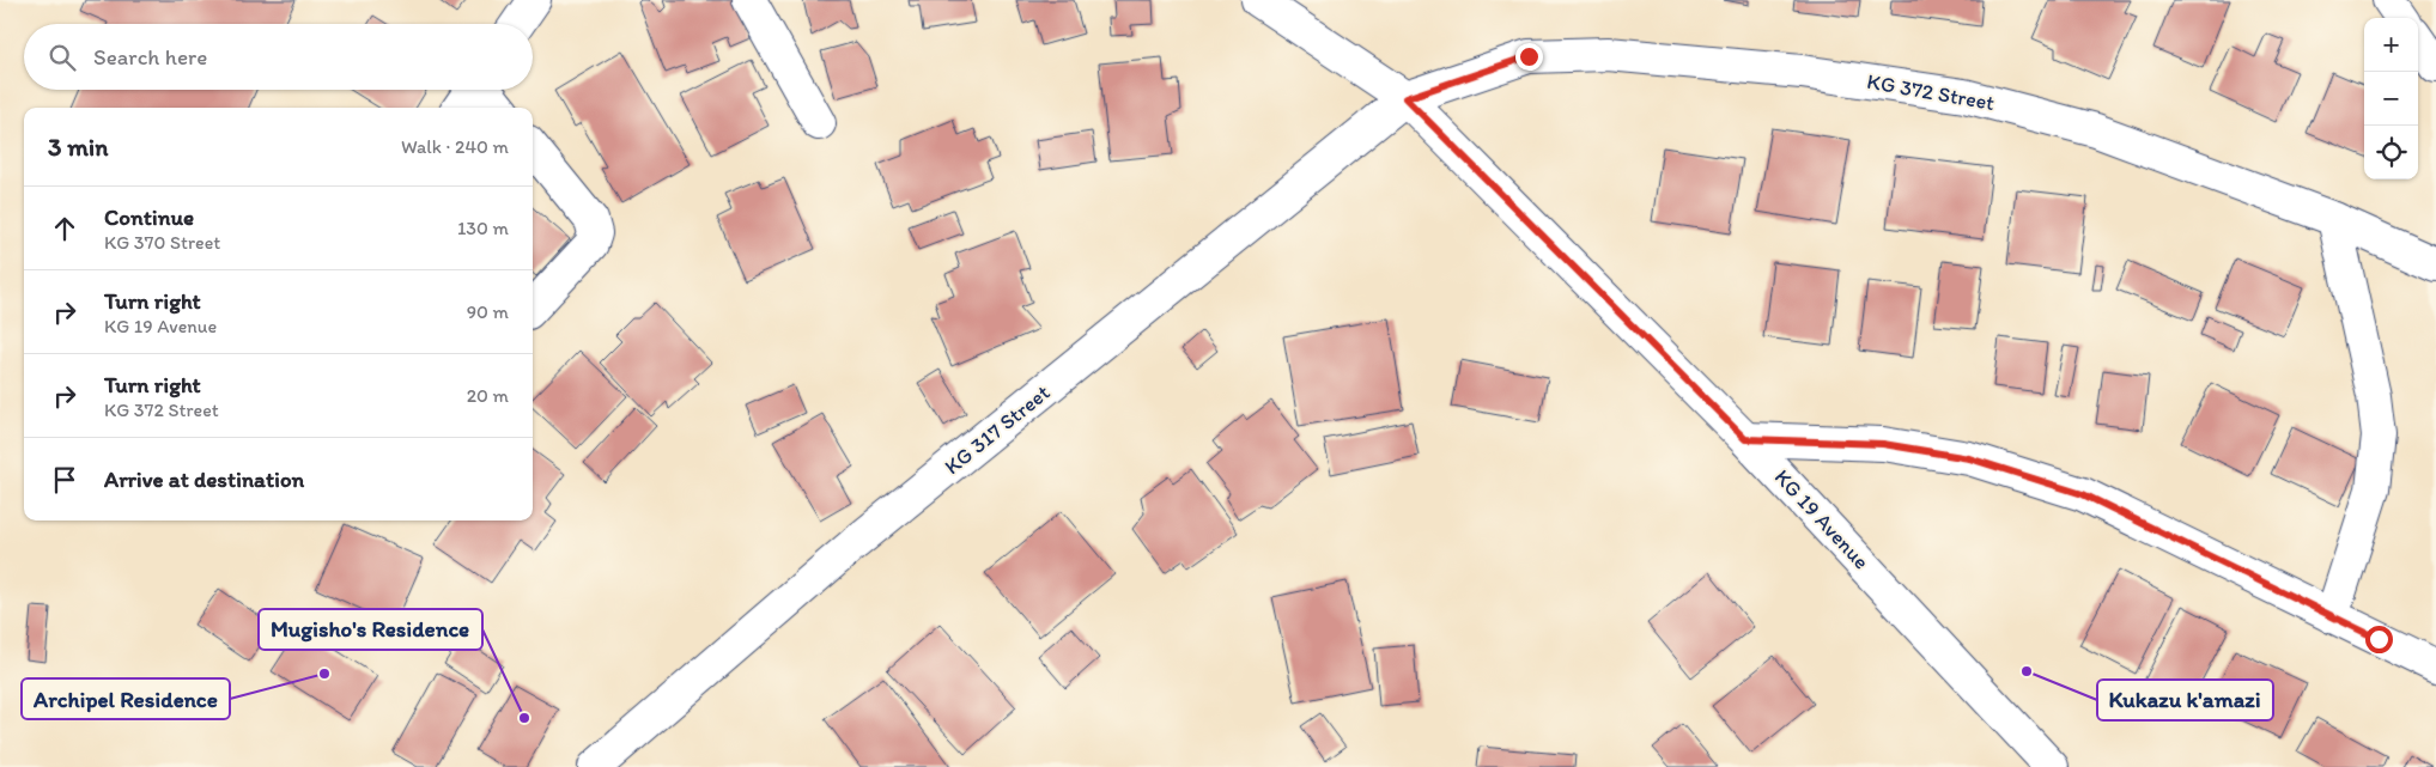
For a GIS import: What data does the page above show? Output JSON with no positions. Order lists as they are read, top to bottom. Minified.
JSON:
{"streets":{"street":["KG 372 Street","KG 317 Street","KG 19 Avenue"]},"crossings":[["KG 372 Street","KG 317 Street"],["KG 372 Street","KG 19 Avenue"],["KG 317 Street","KG 19 Avenue"]],"places":["Kukazu k'amazi","Archipel Residence","Mugisho's Residence"],"page":{"map_buttons":["+","−"],"search":"Search here","heading":["3 min","Walk · 240 m"],"list":[["Continue","KG 370 Street","130 m"],["Turn right","KG 19 Avenue","90 m"],["Turn right","KG 372 Street","20 m"],"Arrive at destination"]}}
